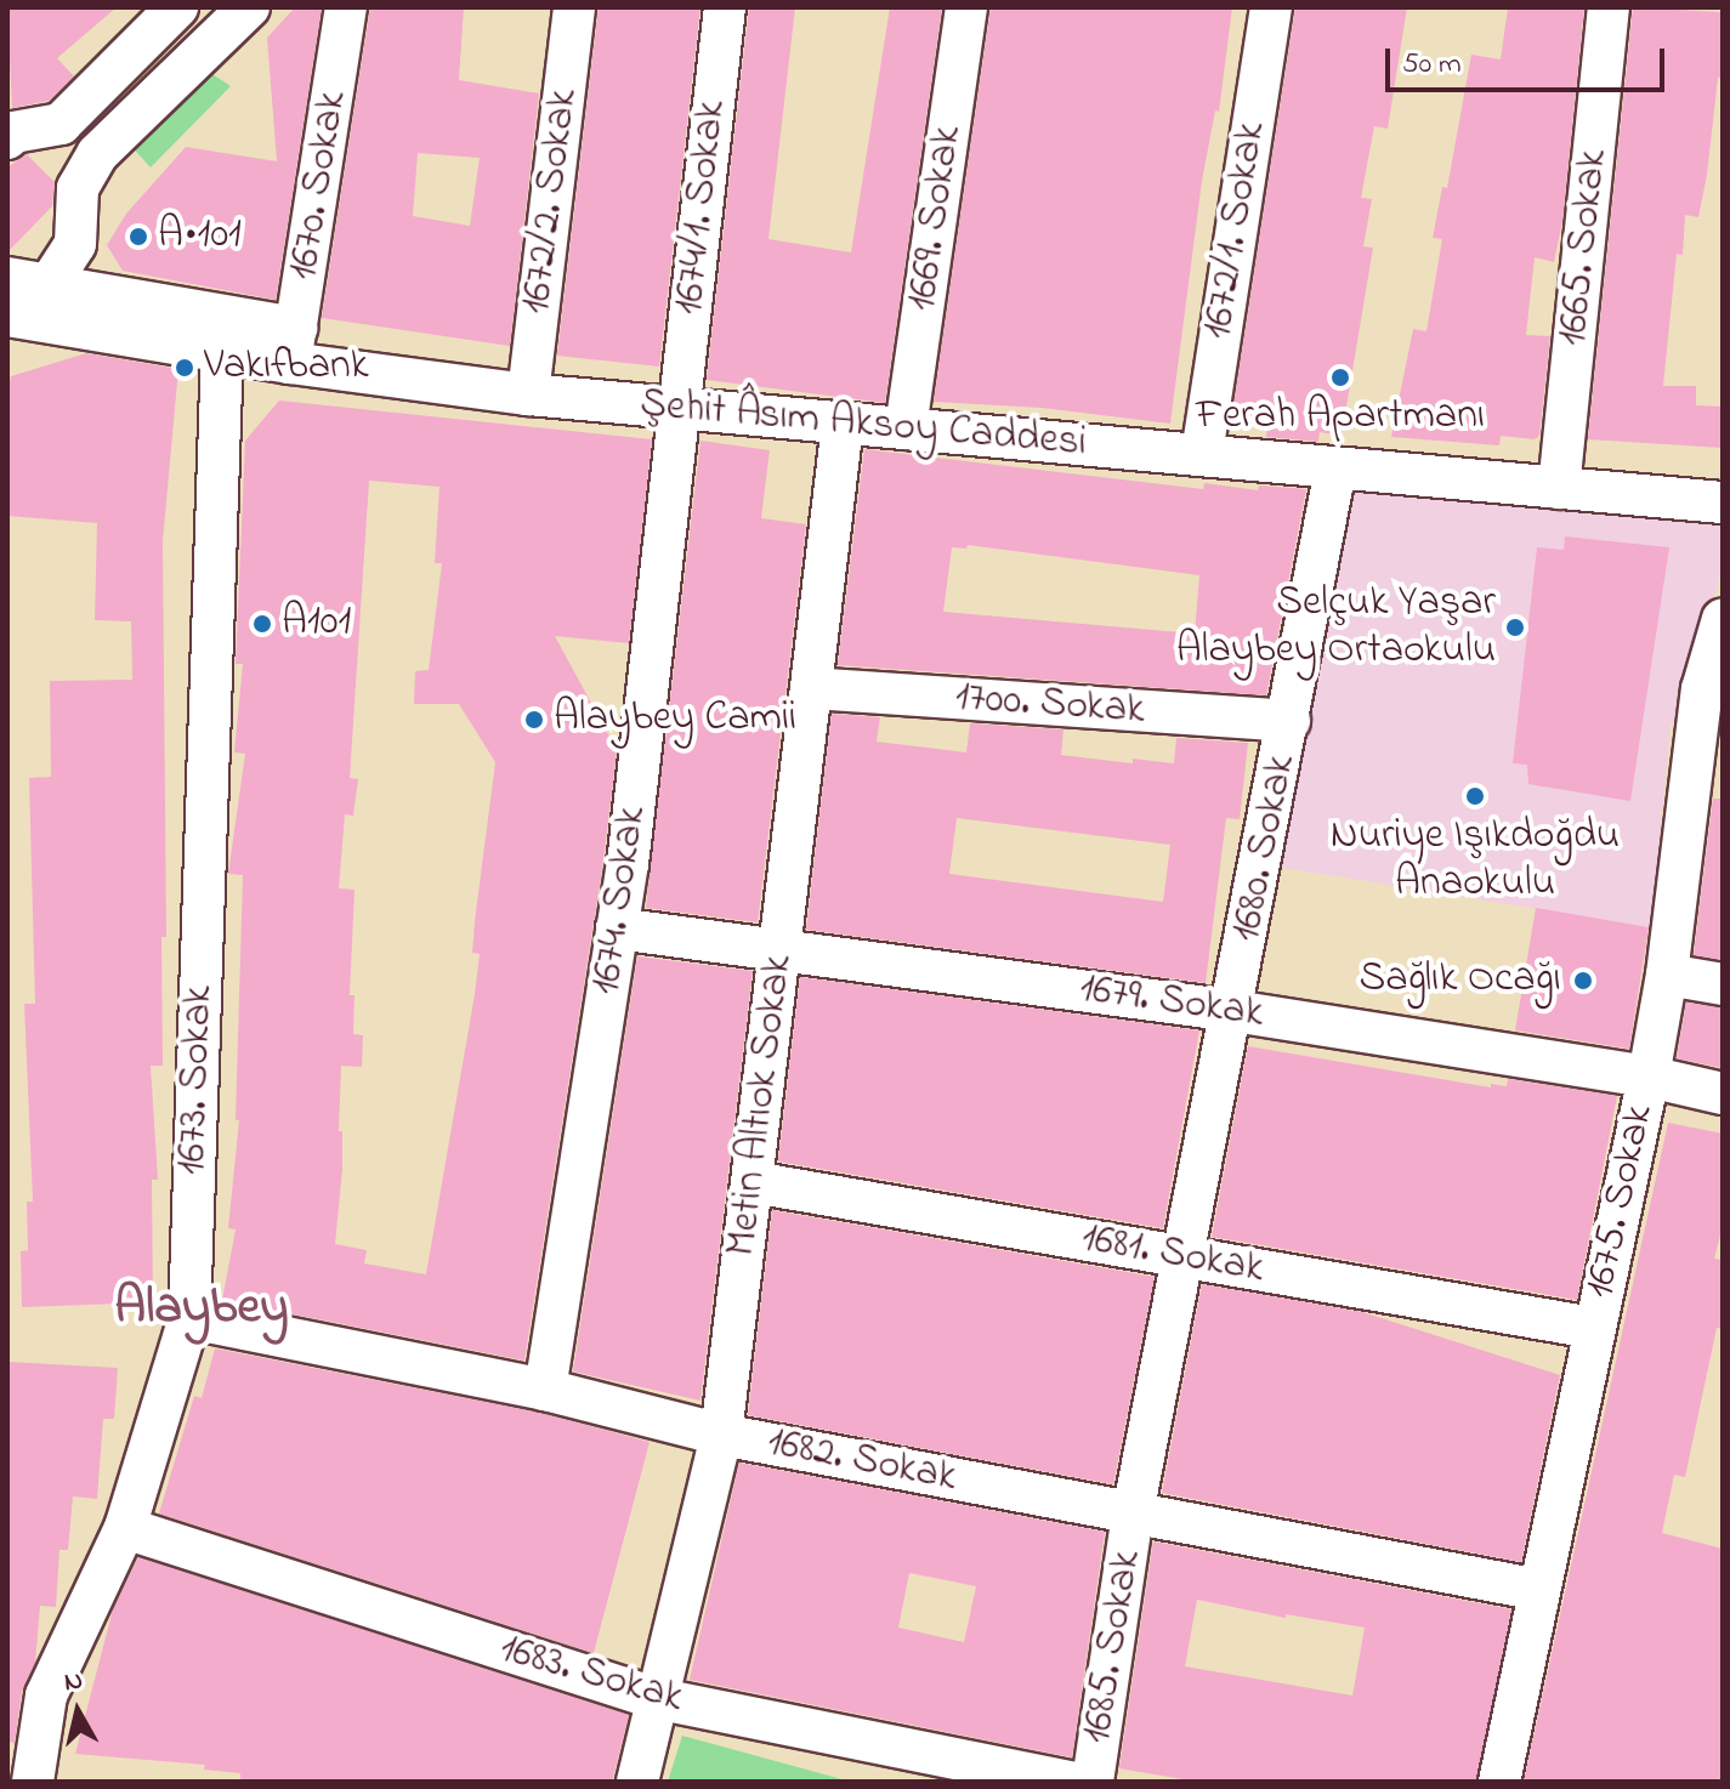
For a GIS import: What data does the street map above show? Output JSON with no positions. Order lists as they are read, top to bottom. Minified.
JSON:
{"streets":{"street":["1670. Sokak","1672/2. Sokak","1674/1. Sokak","1669. Sokak","1672/1. Sokak","1665. Sokak","Şehit Âsım Aksoy Caddesi","1700. Sokak","1680. Sokak","1674. Sokak","1679. Sokak","1673. Sokak","Metin Altıok Sokak","1675. Sokak","1681. Sokak","1682. Sokak","1685. Sokak","1683. Sokak"]},"crossings":[["1670. Sokak","Şehit Âsım Aksoy Caddesi"],["1672/2. Sokak","Şehit Âsım Aksoy Caddesi"],["1674/1. Sokak","Şehit Âsım Aksoy Caddesi"],["1674/1. Sokak","1674. Sokak"],["1669. Sokak","Şehit Âsım Aksoy Caddesi"],["1672/1. Sokak","Şehit Âsım Aksoy Caddesi"],["1665. Sokak","Şehit Âsım Aksoy Caddesi"],["Şehit Âsım Aksoy Caddesi","1680. Sokak"],["Şehit Âsım Aksoy Caddesi","1674. Sokak"],["Şehit Âsım Aksoy Caddesi","1673. Sokak"],["Şehit Âsım Aksoy Caddesi","Metin Altıok Sokak"],["1700. Sokak","1680. Sokak"],["1700. Sokak","Metin Altıok Sokak"],["1680. Sokak","1679. Sokak"],["1680. Sokak","1681. Sokak"],["1680. Sokak","1682. Sokak"],["1680. Sokak","1685. Sokak"],["1674. Sokak","1679. Sokak"],["1674. Sokak","1682. Sokak"],["1679. Sokak","Metin Altıok Sokak"],["1679. Sokak","1675. Sokak"],["1673. Sokak","1682. Sokak"],["1673. Sokak","1683. Sokak"],["Metin Altıok Sokak","1681. Sokak"],["Metin Altıok Sokak","1682. Sokak"],["Metin Altıok Sokak","1683. Sokak"],["1675. Sokak","1681. Sokak"],["1675. Sokak","1682. Sokak"],["1682. Sokak","1685. Sokak"]],"districts":["Alaybey"],"places":["A•101","Vakıfbank","Ferah Apartmanı","A101","Selçuk Yaşar Alaybey Ortaokulu","Alaybey Camii","Nuriye Işıkdoğdu Anaokulu","Sağlık Ocağı"],"scale_bar":"50 m","north":"top"}
